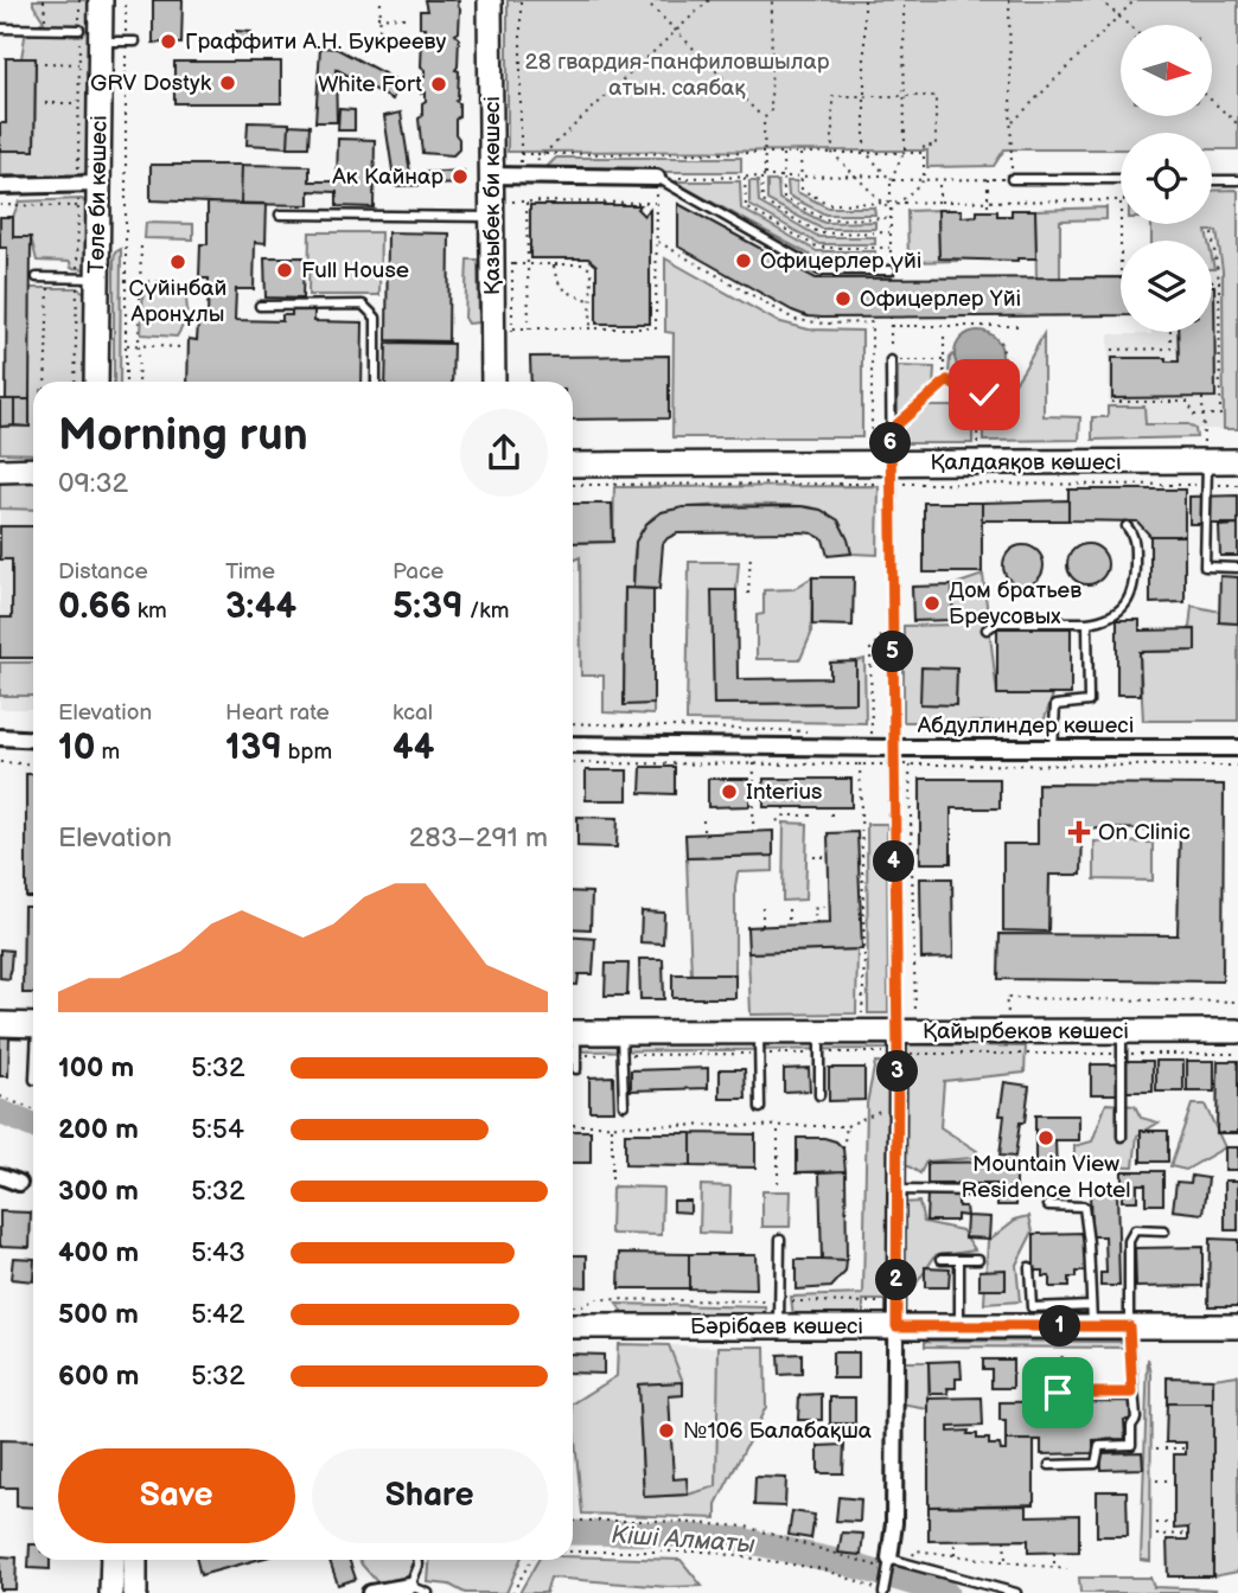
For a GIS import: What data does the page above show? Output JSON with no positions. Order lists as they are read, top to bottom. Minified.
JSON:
{"streets":{"street":["Төле би көшесі","Қазыбек би көшесі","Қалдаяқов көшесі","Абдуллиндер көшесі","Қайырбеков көшесі","Бәрібаев көшесі"]},"water":["Кіші Алматы"],"parks":["28 гвардия-панфиловшылар атын. саябақ"],"places":{"other":["Граффити А.Н. Букрееву","GRV Dostyk","White Fort","Ак Кайнар","Офицерлер үйі","Сүйінбай Аронұлы","Full House","Офицерлер Үйі","Дом братьев Бреусовых","Interius","Mountain View Residence Hotel","№106 Балабақша"],"health":["On Clinic"]},"north":"right","page":{"heading":["Morning run","09:32"],"pins":["6","5","4","3","2","1"],"stats":[["Distance","0.66 km"],["Time","3:44"],["Pace","5:39 /km"],["Elevation","10 m"],["Heart rate","139 bpm"],["kcal","44"]],"chart":["Elevation","283–291 m"],"list":[{"name":"100 m","note":"5:32"},{"name":"200 m","note":"5:54"},{"name":"300 m","note":"5:32"},{"name":"400 m","note":"5:43"},{"name":"500 m","note":"5:42"},{"name":"600 m","note":"5:32"}],"buttons":["Save","Share"]}}
